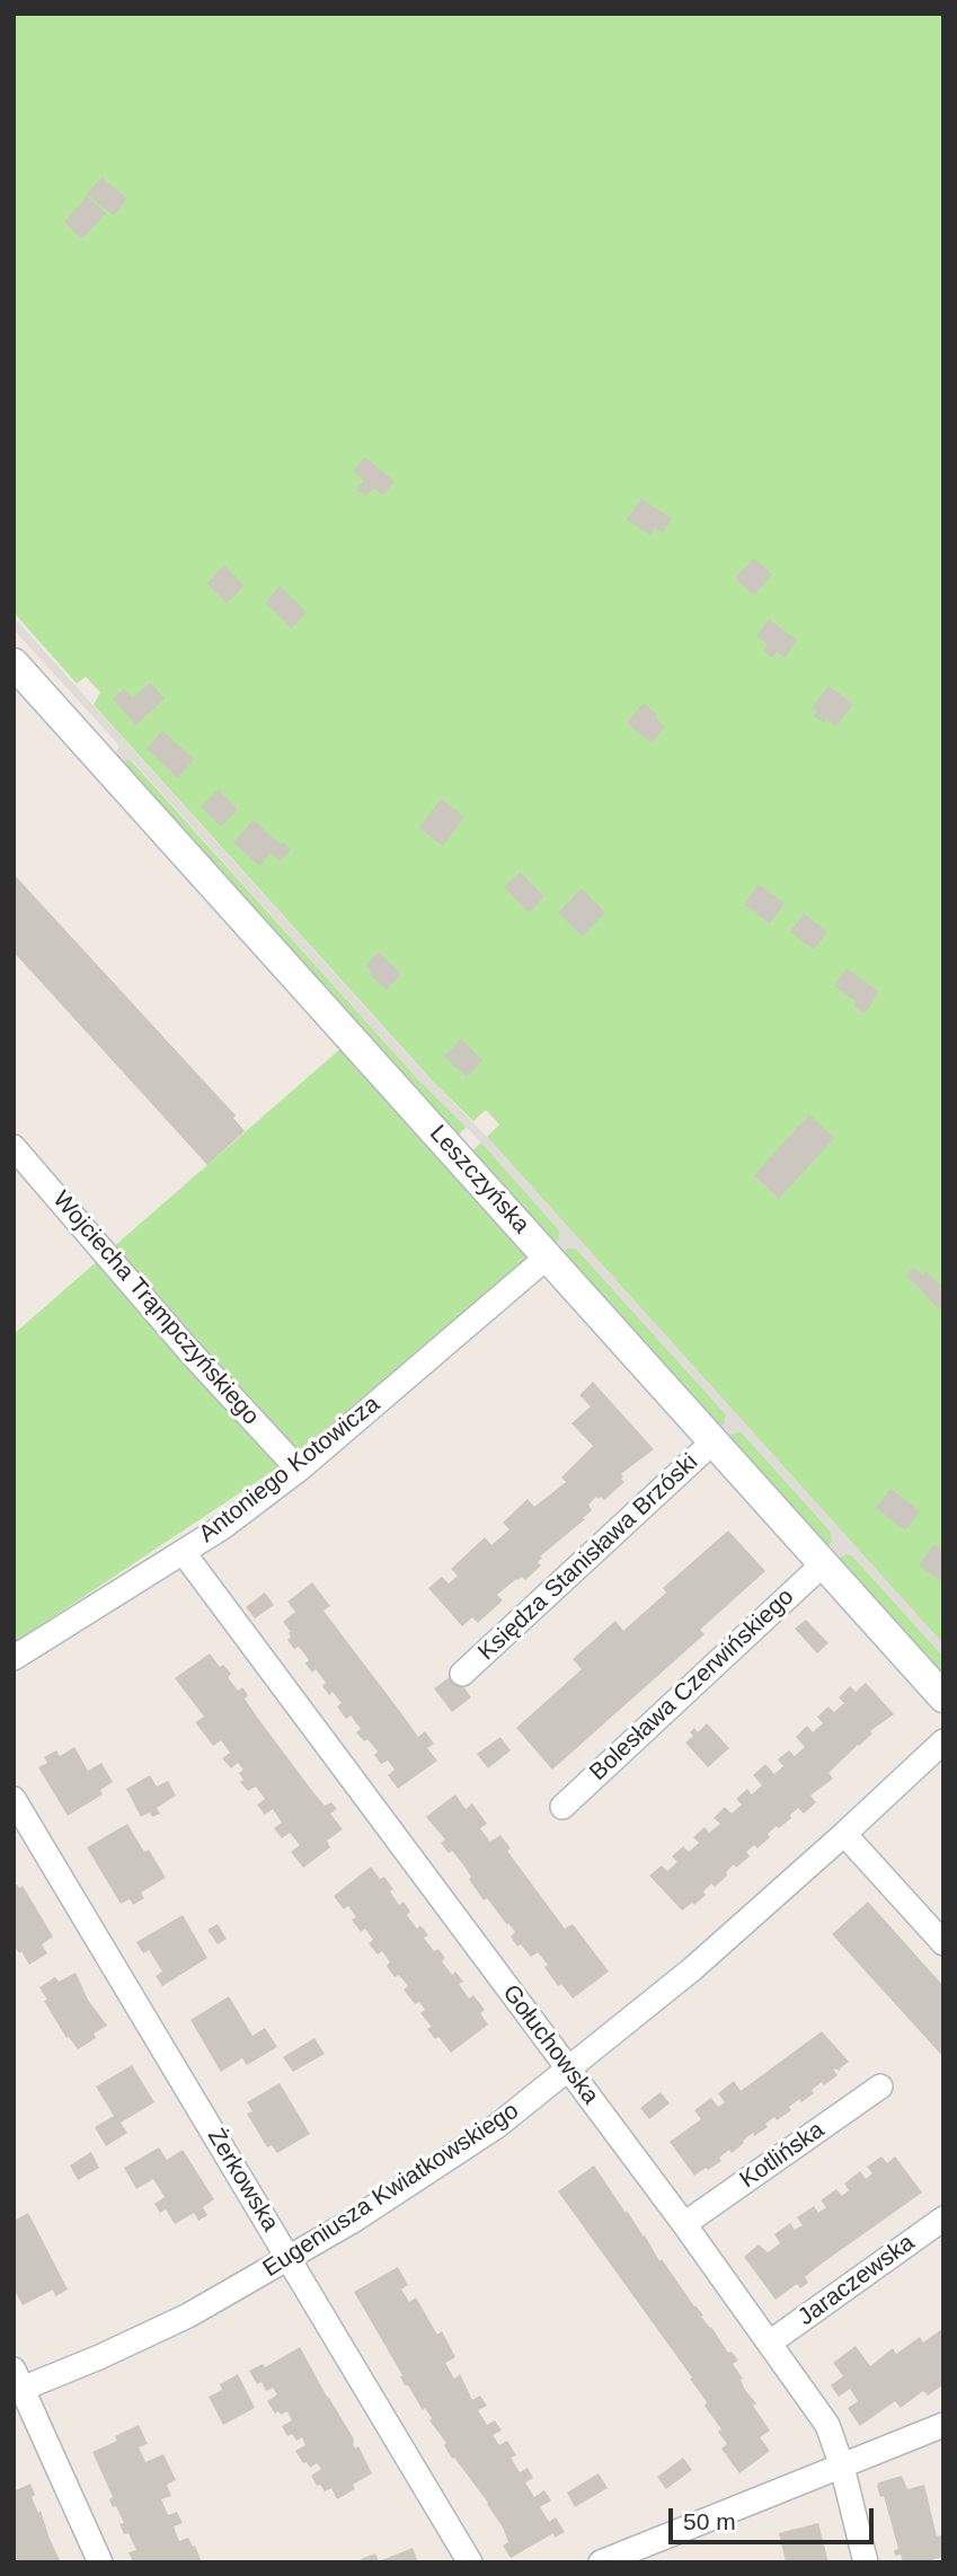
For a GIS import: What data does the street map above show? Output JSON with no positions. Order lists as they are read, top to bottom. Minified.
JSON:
{"streets":{"street":["Leszczyńska","Wojciecha Trąmpczyńskiego","Antoniego Kotowicza","Księdza Stanisława Brzóski","Bolesława Czerwińskiego","Gołuchowska","Kotlińska","Żerkowska","Eugeniusza Kwiatkowskiego","Jaraczewska"]},"crossings":[["Leszczyńska","Antoniego Kotowicza"],["Leszczyńska","Księdza Stanisława Brzóski"],["Leszczyńska","Bolesława Czerwińskiego"],["Wojciecha Trąmpczyńskiego","Antoniego Kotowicza"],["Antoniego Kotowicza","Gołuchowska"],["Gołuchowska","Kotlińska"],["Gołuchowska","Eugeniusza Kwiatkowskiego"],["Gołuchowska","Jaraczewska"],["Żerkowska","Eugeniusza Kwiatkowskiego"]],"scale_bar":"50 m"}
